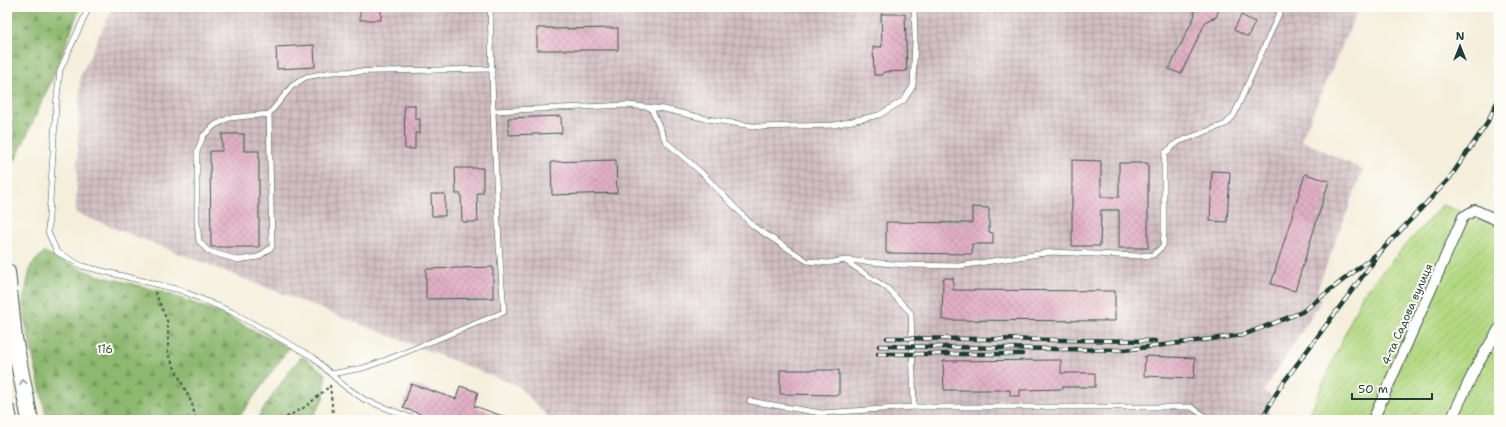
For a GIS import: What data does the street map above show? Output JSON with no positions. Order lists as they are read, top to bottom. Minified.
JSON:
{"streets":{"street":["4-та Садова вулиця"]},"parks":["116"],"scale_bar":"50 m","north":"top"}
